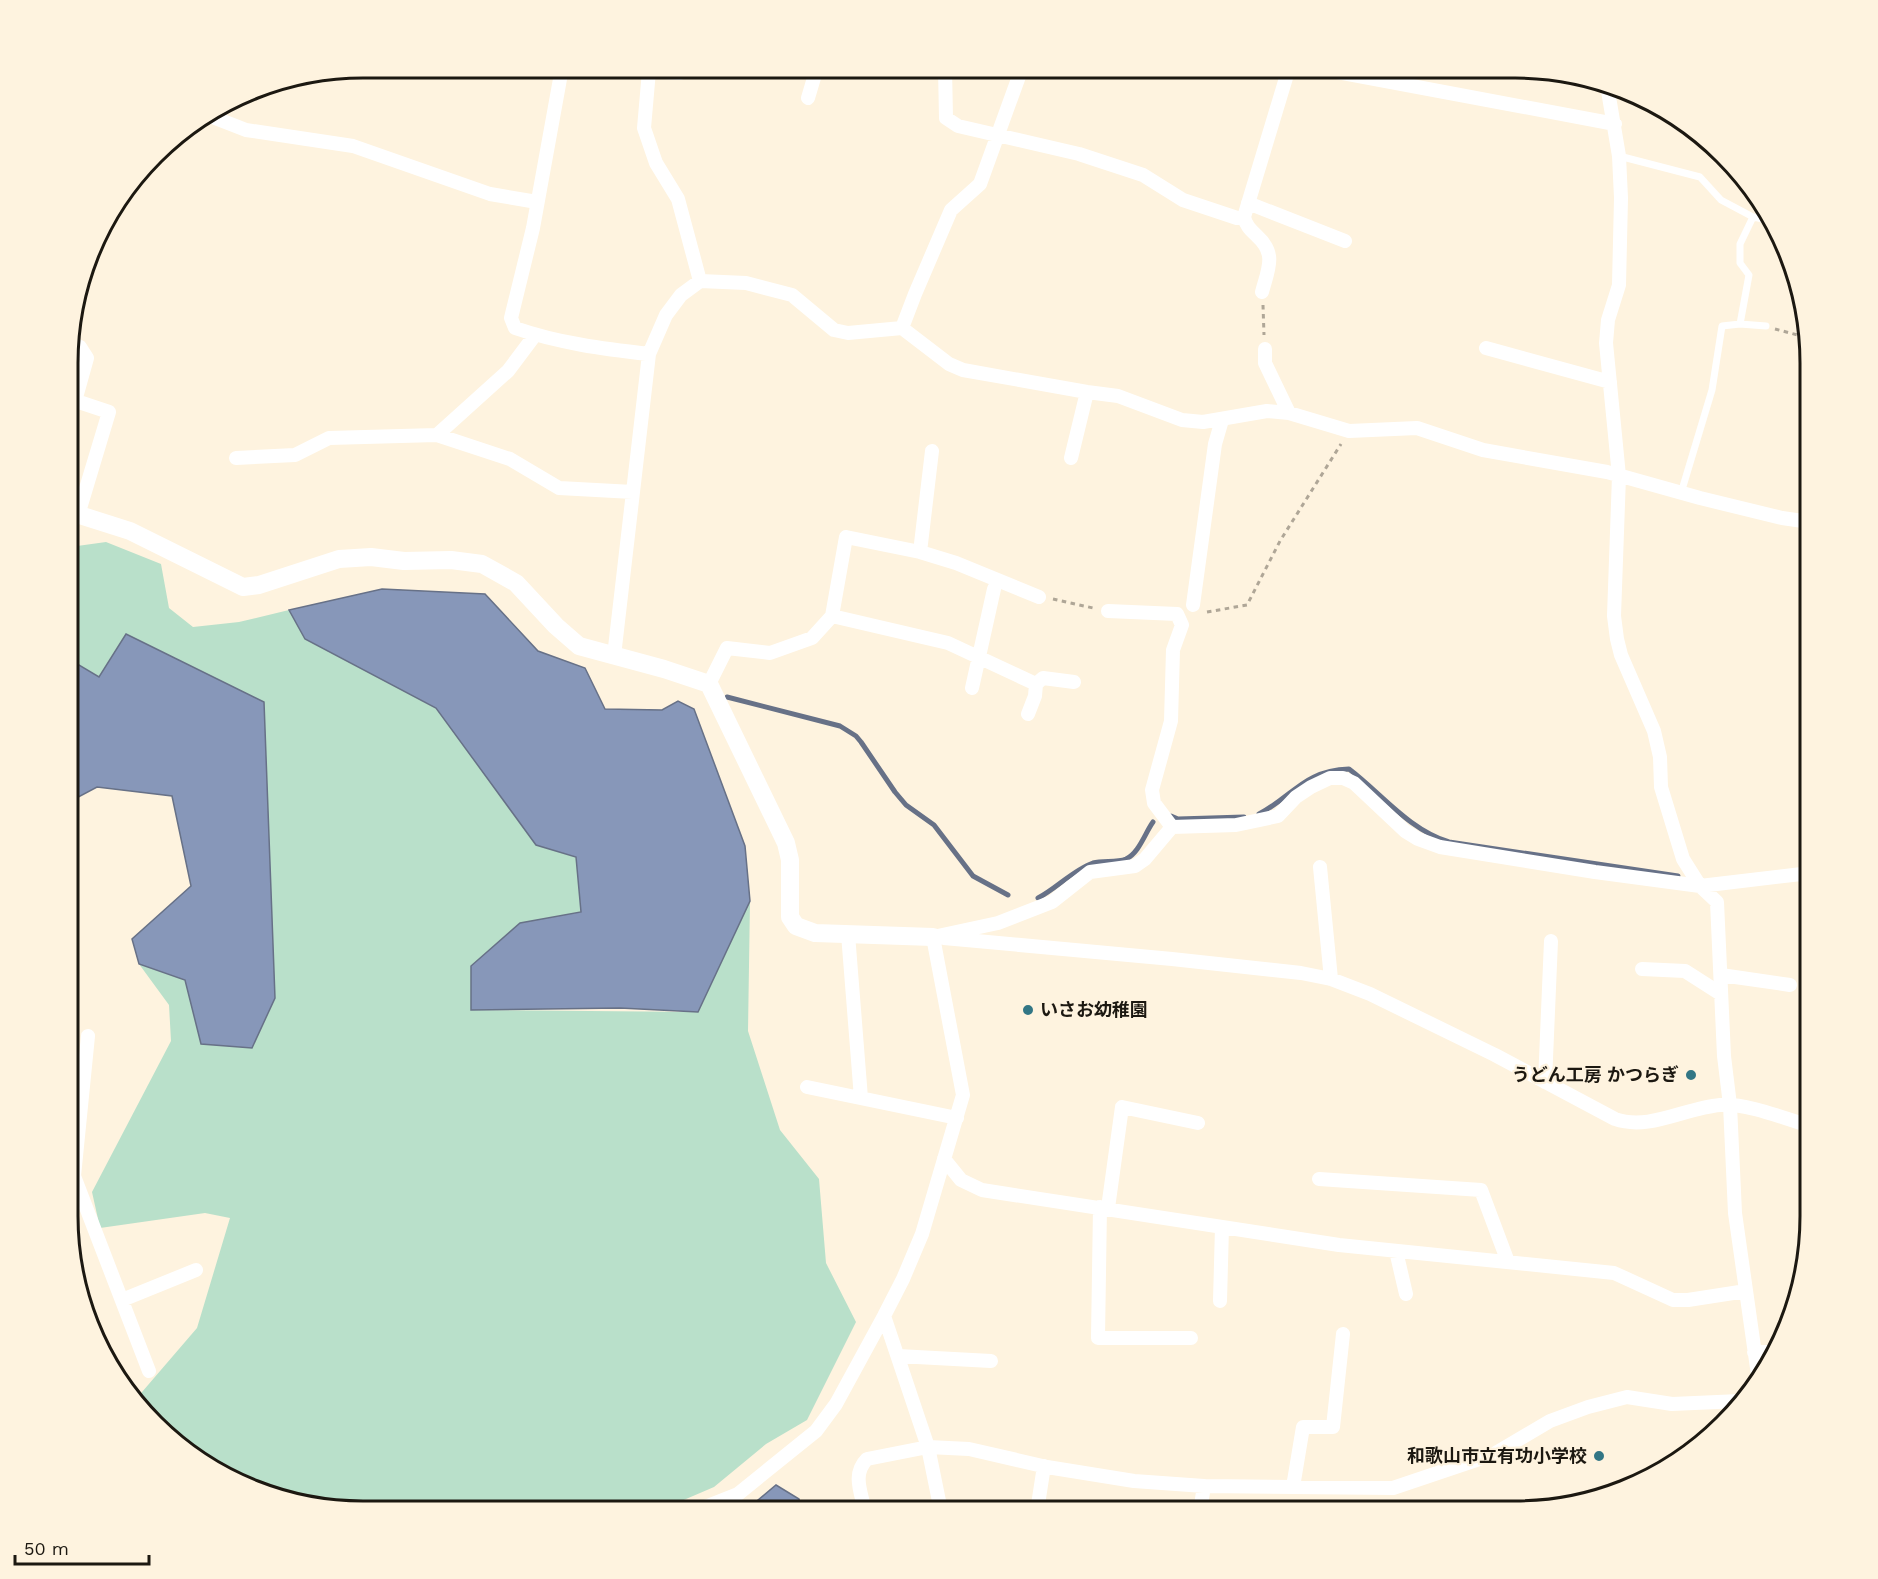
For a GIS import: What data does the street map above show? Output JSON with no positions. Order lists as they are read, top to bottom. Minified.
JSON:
{"places":["いさお幼稚園","うどん工房 かつらぎ","和歌山市立有功小学校"],"scale_bar":"50 m"}
